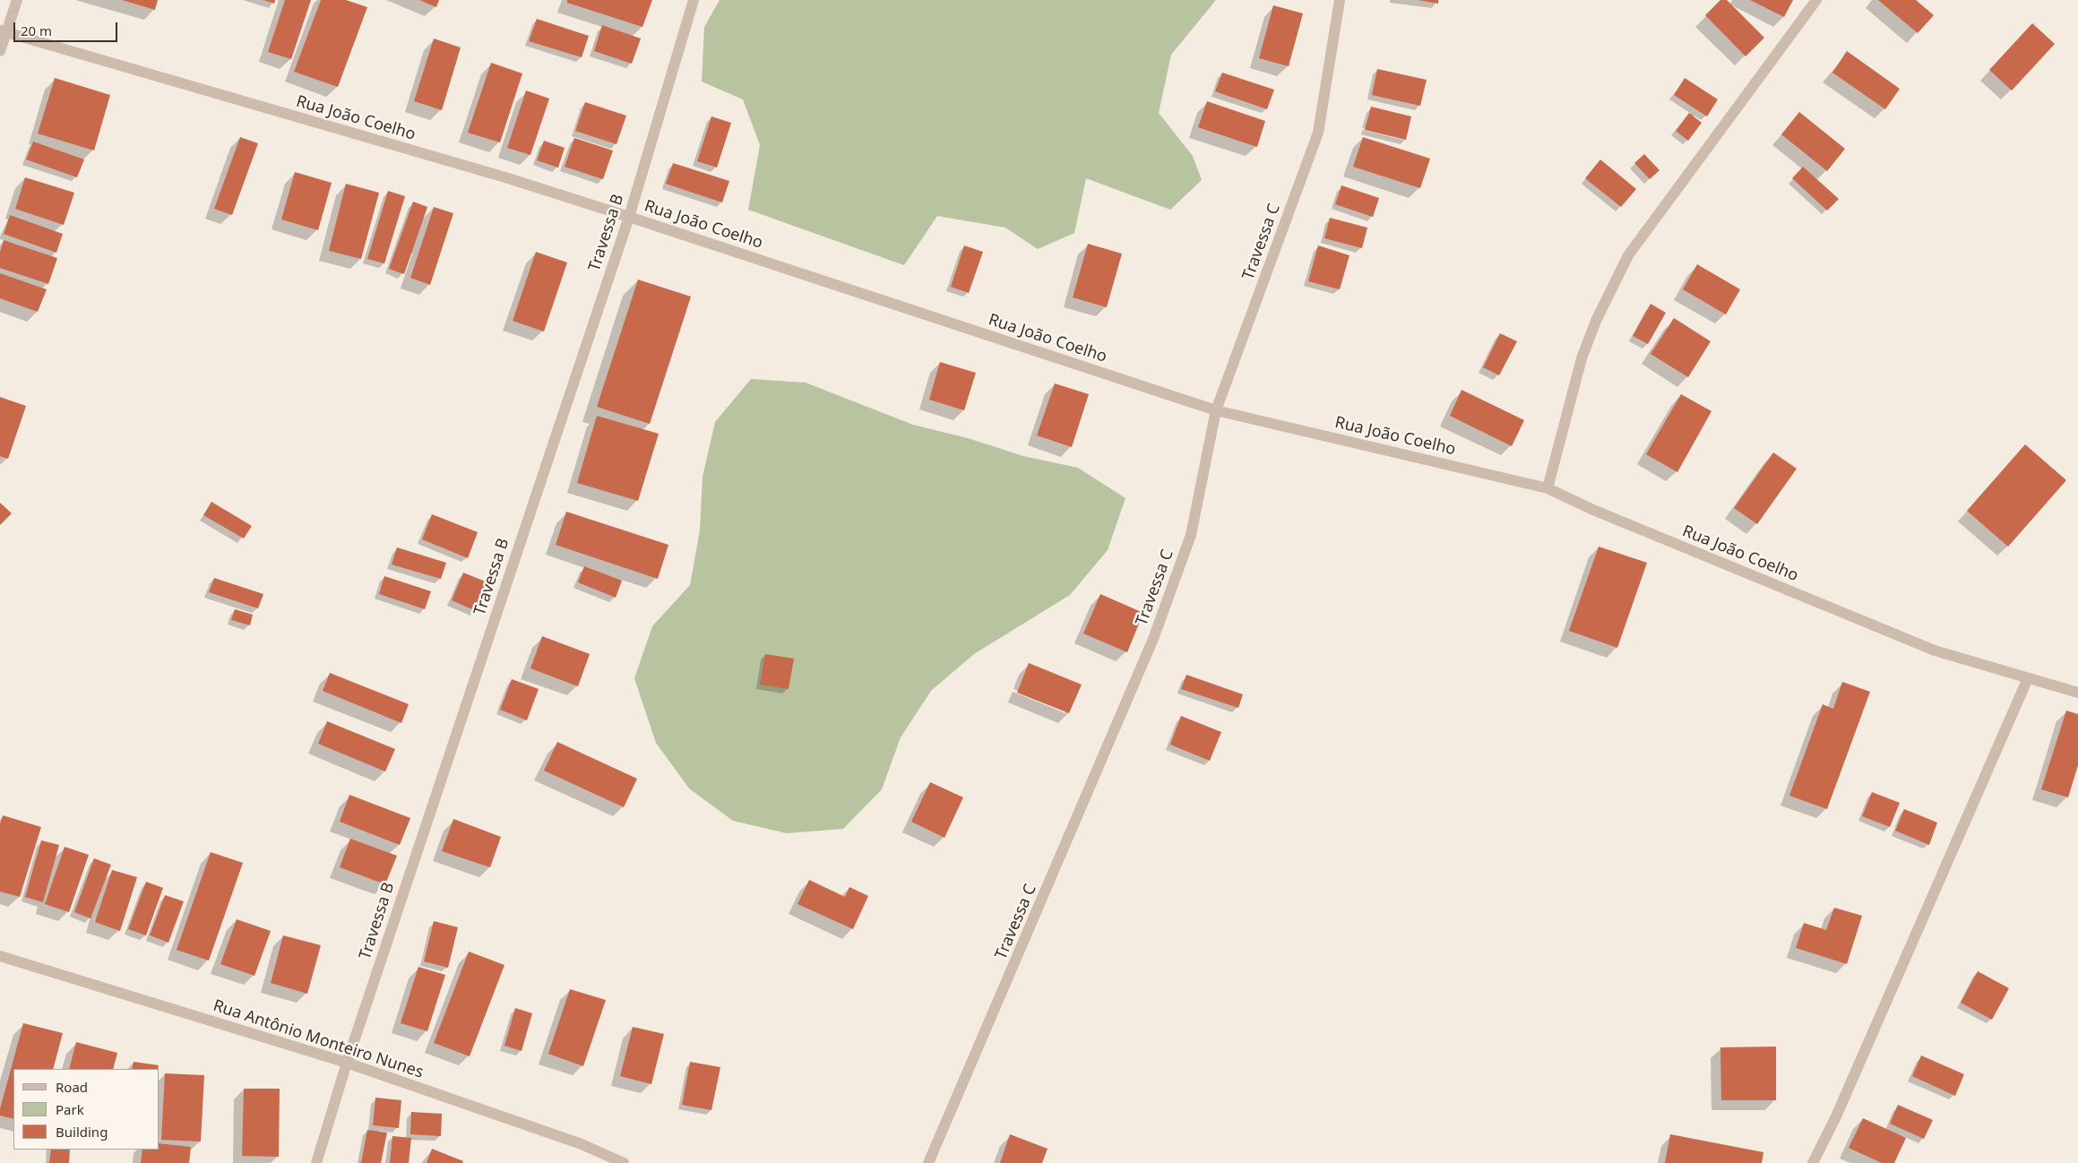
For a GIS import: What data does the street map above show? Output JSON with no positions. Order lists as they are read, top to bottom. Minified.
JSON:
{"streets":{"street":["Rua João Coelho","Travessa B","Travessa C","Rua Antônio Monteiro Nunes"]},"crossings":[["Rua João Coelho","Travessa B"],["Rua João Coelho","Travessa C"],["Travessa B","Rua Antônio Monteiro Nunes"]],"legend":["Road","Park","Building"],"scale_bar":"20 m"}
